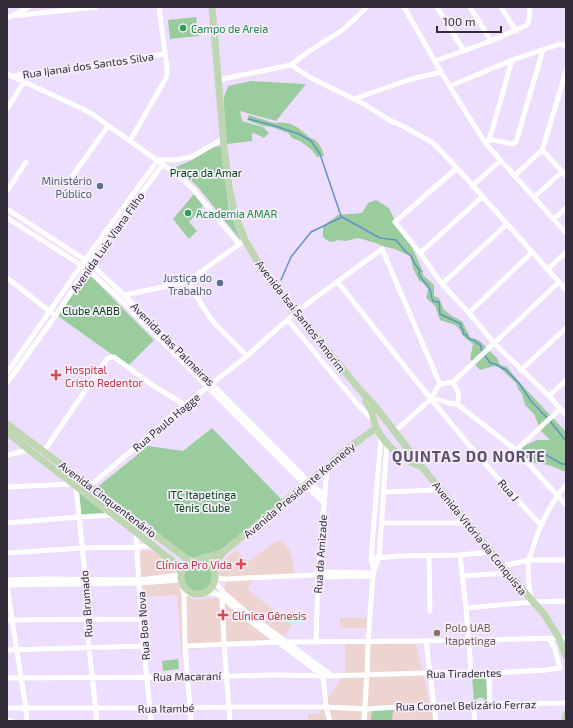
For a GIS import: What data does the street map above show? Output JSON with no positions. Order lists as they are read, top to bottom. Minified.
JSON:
{"streets":{"main road":["Avenida Isai Santos Amorim","Avenida Presidente Kennedy","Avenida Cinquentenário","Avenida Vitória da Conquista"],"street":["Rua Ijanai dos Santos Silva","Avenida Luiz Viana Filho","Avenida das Palmeiras","Rua Paulo Hagge","Rua J","Rua da Amizade","Rua Brumado","Rua Boa Nova","Rua Tiradentes","Rua Macaraní","Rua Coronel Belizário Ferraz","Rua Itambé"]},"crossings":[["Avenida Luiz Viana Filho","Avenida das Palmeiras"],["Avenida Isai Santos Amorim","Rua Paulo Hagge"],["Avenida Isai Santos Amorim","Avenida Presidente Kennedy"],["Avenida Isai Santos Amorim","Avenida Vitória da Conquista"],["Avenida das Palmeiras","Rua Paulo Hagge"],["Avenida das Palmeiras","Avenida Presidente Kennedy"],["Avenida das Palmeiras","Rua da Amizade"],["Rua Paulo Hagge","Rua J"],["Rua Paulo Hagge","Avenida Cinquentenário"],["Avenida Presidente Kennedy","Avenida Cinquentenário"],["Avenida Presidente Kennedy","Rua da Amizade"],["Avenida Cinquentenário","Rua Brumado"],["Avenida Cinquentenário","Rua Boa Nova"],["Rua Brumado","Rua Macaraní"],["Rua Brumado","Rua Itambé"],["Rua Boa Nova","Rua Macaraní"],["Rua Boa Nova","Rua Itambé"],["Rua Tiradentes","Rua Macaraní"],["Rua Coronel Belizário Ferraz","Rua Itambé"]],"districts":["QUINTAS DO NORTE"],"parks":["Praça da Amar","Clube AABB","ITC Itapetinga Tênis Clube"],"places":{"other":["Campo de Areia","Ministério Público","Academia AMAR","Justiça do Trabalho","Polo UAB Itapetinga"],"health":["Hospital Cristo Redentor","Clínica Pro Vida","Clínica Gênesis"]},"scale_bar":"100 m"}
